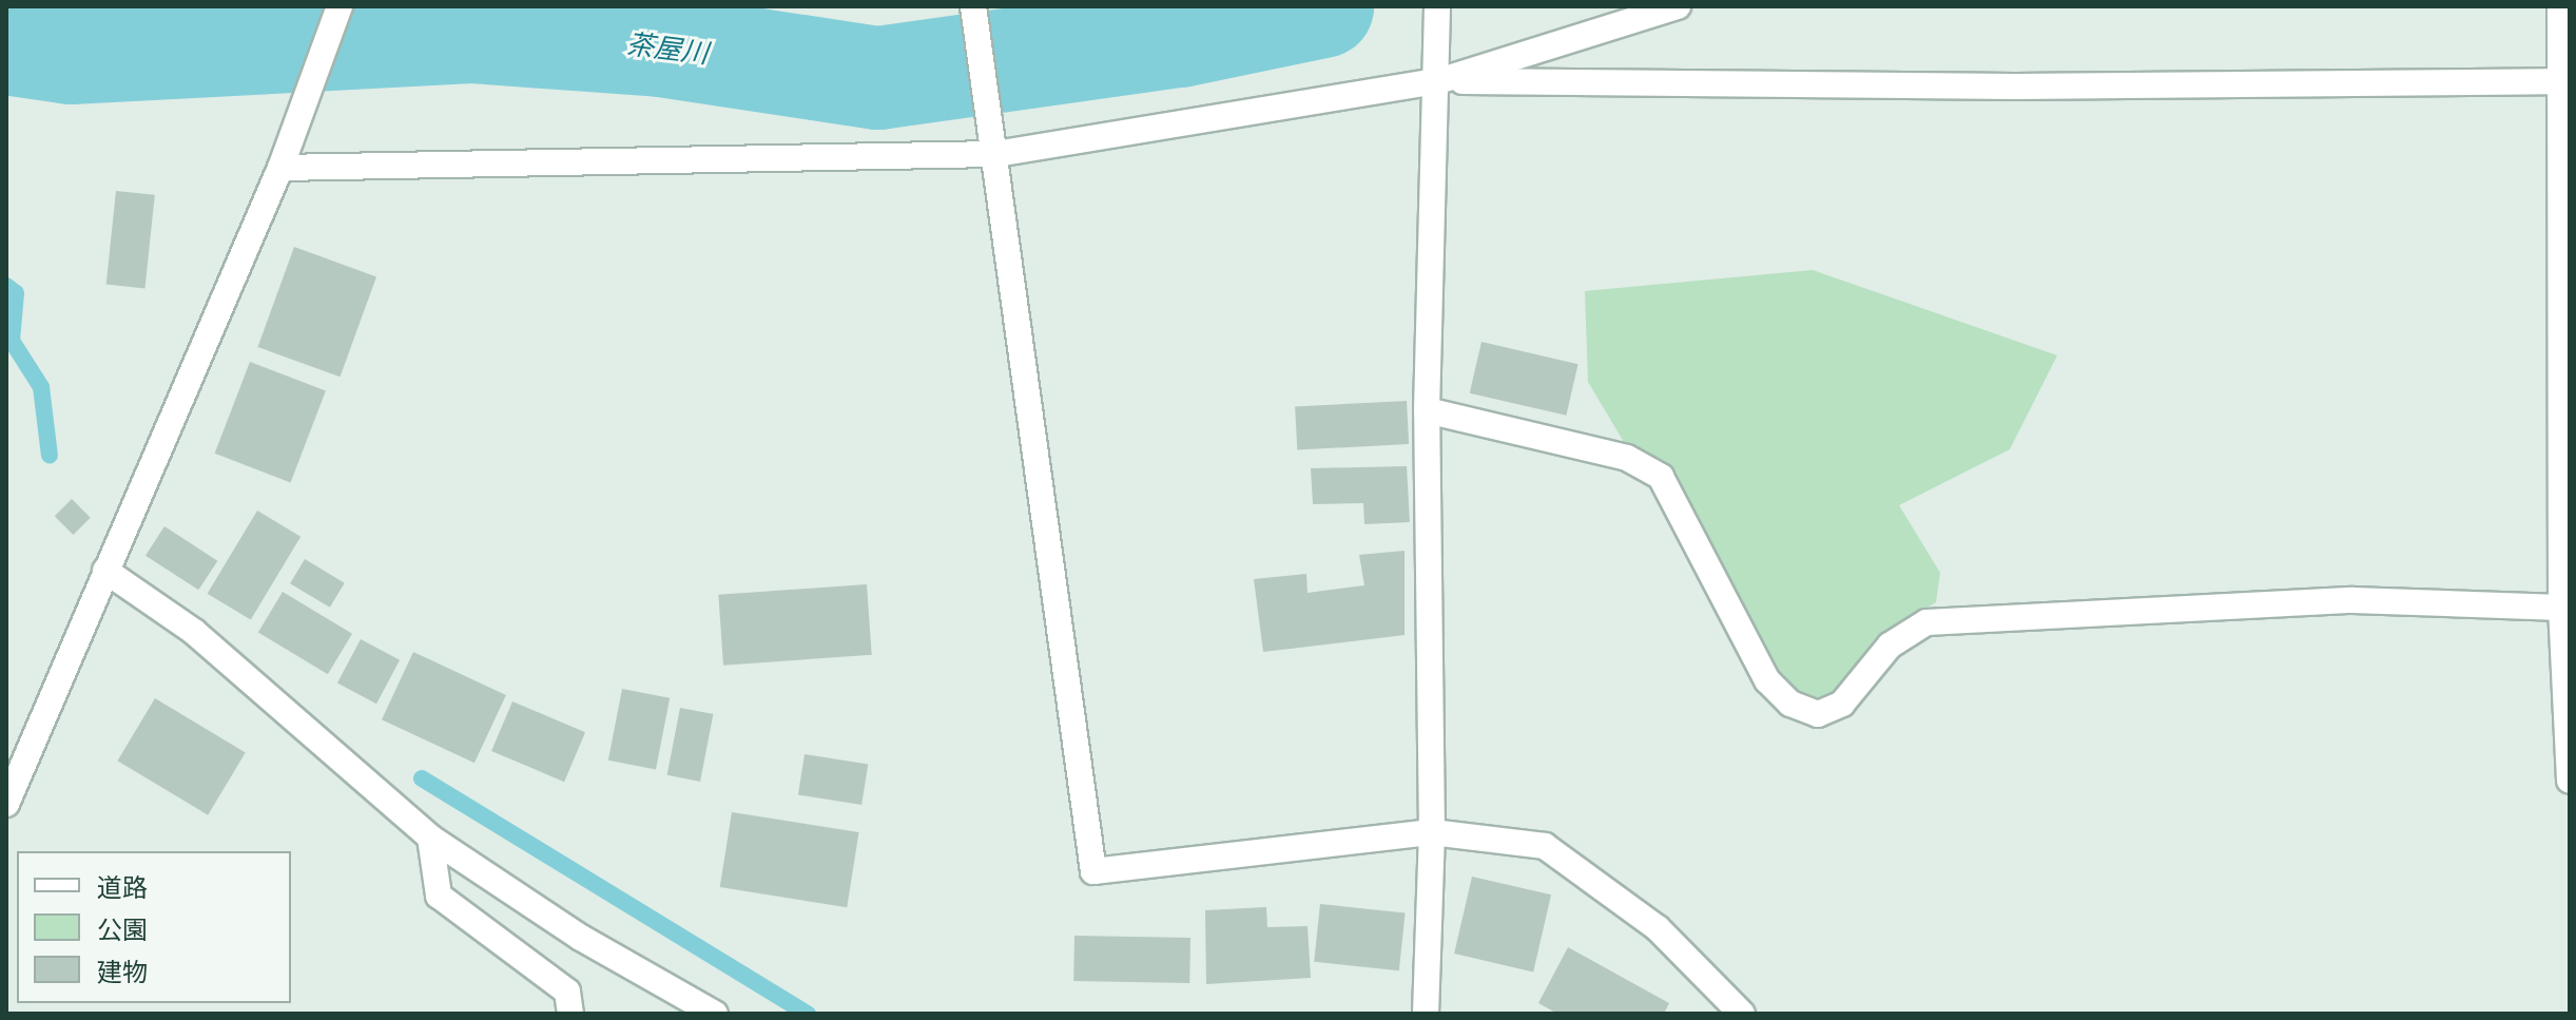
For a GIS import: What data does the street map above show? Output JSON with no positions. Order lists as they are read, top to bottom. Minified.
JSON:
{"water":["茶屋川"],"legend":["道路","公園","建物"]}
